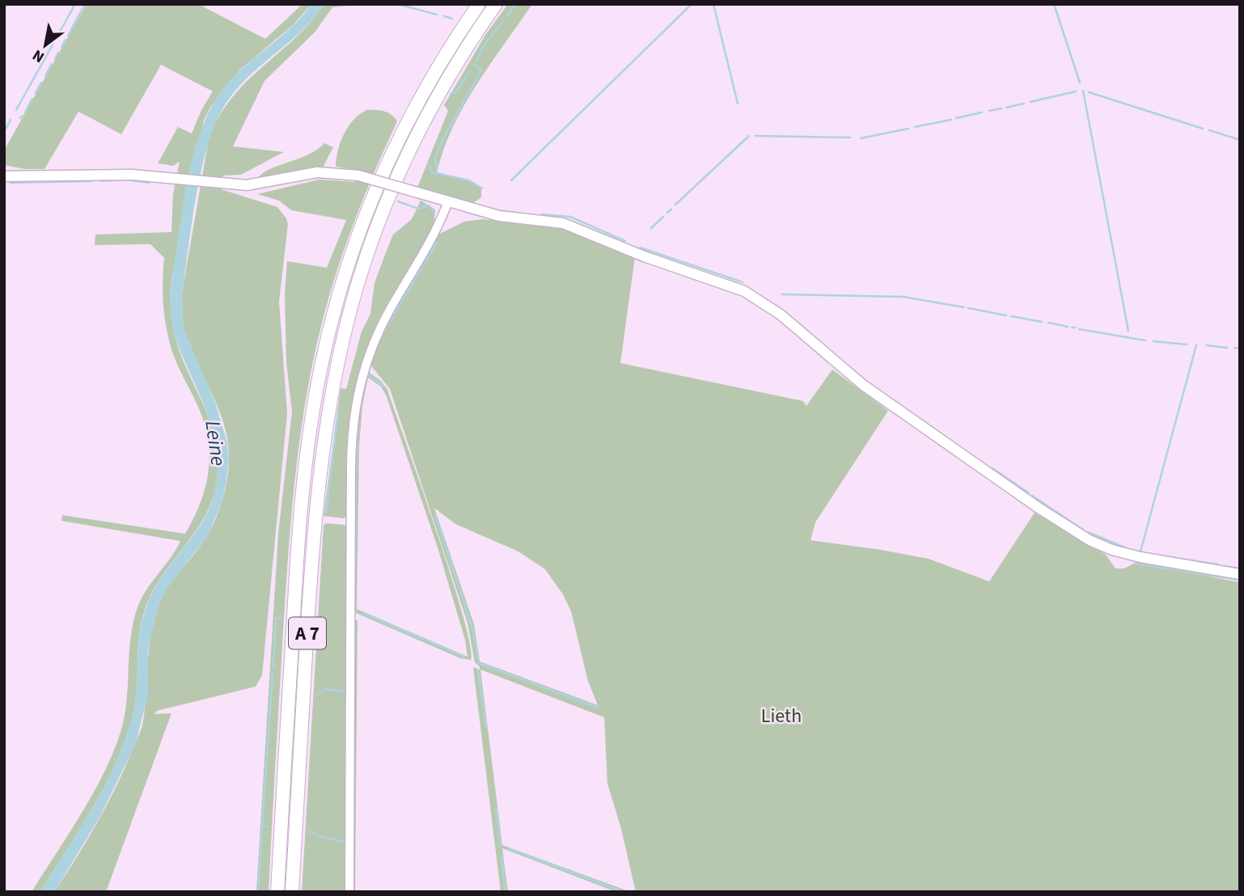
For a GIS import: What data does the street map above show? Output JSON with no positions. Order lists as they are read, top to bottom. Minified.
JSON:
{"streets":{"highway":["A 7"]},"water":["Leine"],"parks":["Lieth"],"north":"bottom left"}
